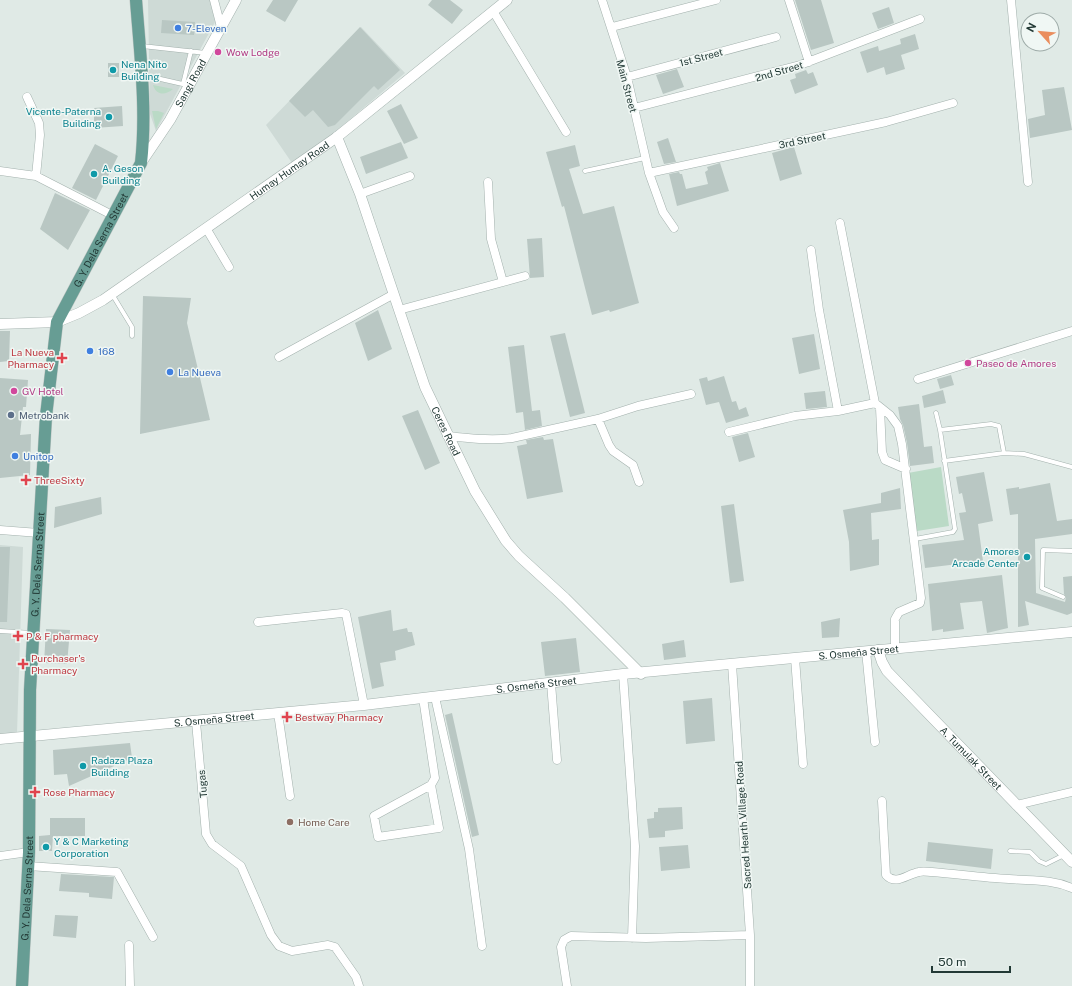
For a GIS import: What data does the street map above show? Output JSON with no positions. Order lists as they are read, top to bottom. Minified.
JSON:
{"streets":{"main road":["G. Y. Dela Serna Street"],"street":["1st Street","2nd Street","Sangi Road","Main Street","3rd Street","Humay Humay Road","Ceres Road","S. Osmeña Street","A. Tumulak Street","Tugas","Sacred Hearth Village Road"]},"crossings":[["1st Street","Main Street"],["2nd Street","Main Street"],["Sangi Road","G. Y. Dela Serna Street"],["Main Street","3rd Street"],["Humay Humay Road","G. Y. Dela Serna Street"],["Humay Humay Road","Ceres Road"],["G. Y. Dela Serna Street","S. Osmeña Street"],["Ceres Road","S. Osmeña Street"],["S. Osmeña Street","A. Tumulak Street"],["S. Osmeña Street","Tugas"],["S. Osmeña Street","Sacred Hearth Village Road"]],"places":{"other":["7-Eleven","Wow Lodge","Nena Nito Building","Vicente-Paterna Building","A. Geson Building","168","Paseo de Amores","La Nueva","GV Hotel","Metrobank","Unitop","Amores Arcade Center","Radaza Plaza Building","Home Care","Y & C Marketing Corporation"],"health":["La Nueva Pharmacy","ThreeSixty","P & F pharmacy","Purchaser's Pharmacy","Bestway Pharmacy","Rose Pharmacy"]},"scale_bar":"50 m","north":"top left"}
